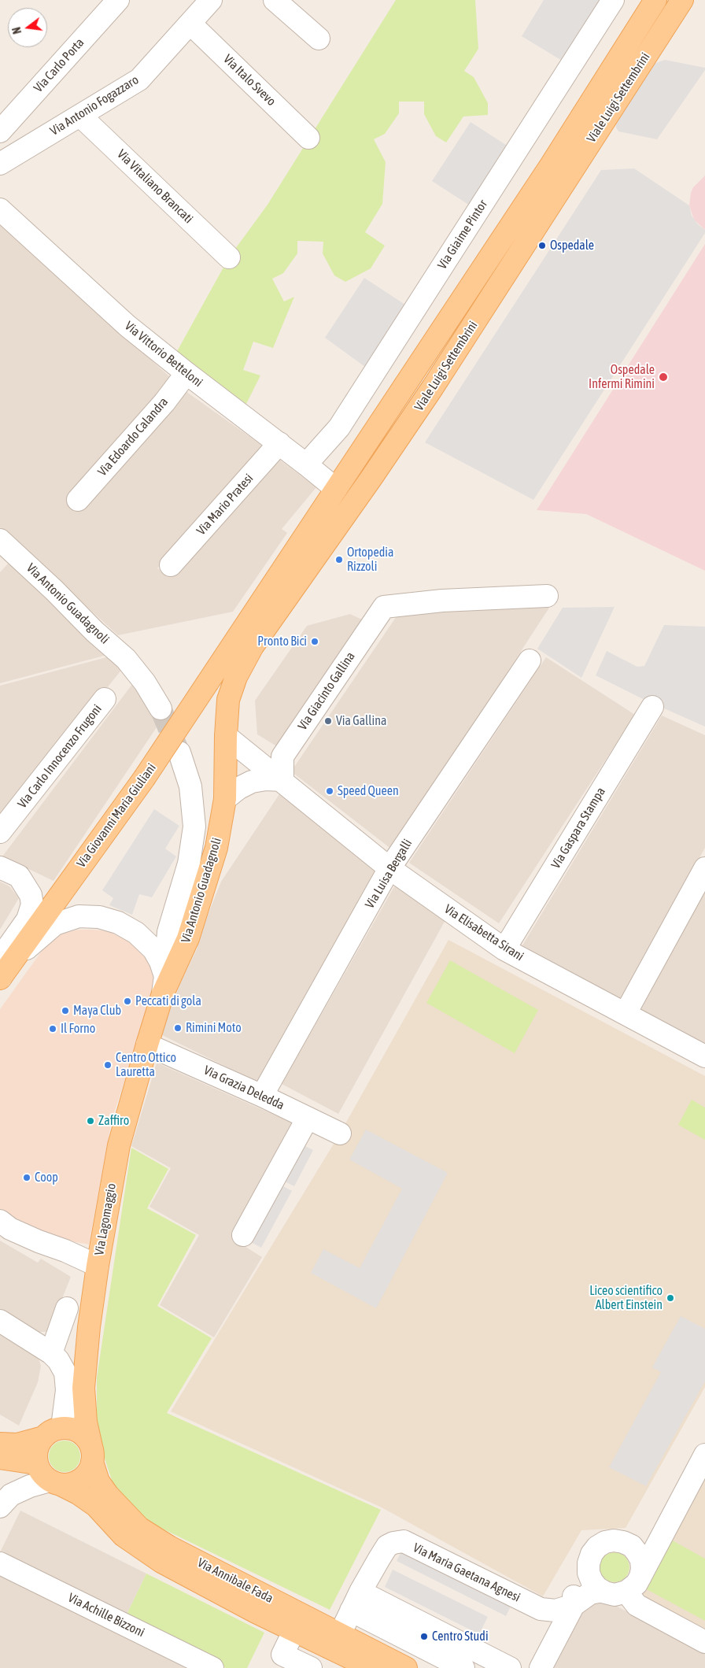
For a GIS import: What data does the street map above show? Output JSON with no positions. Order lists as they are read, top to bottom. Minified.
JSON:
{"streets":{"main road":["Viale Luigi Settembrini","Via Antonio Guadagnoli","Via Giovanni Maria Giuliani","Via Lagomaggio","Via Annibale Fada"],"street":["Via Carlo Porta","Via Italo Svevo","Via Antonio Fogazzaro","Via Vitaliano Brancati","Via Giaime Pintor","Via Vittorio Betteloni","Via Edoardo Calandra","Via Mario Pratesi","Via Giacinto Gallina","Via Carlo Innocenzo Frugoni","Via Gaspara Stampa","Via Luisa Bergalli","Via Elisabetta Sirani","Via Grazia Deledda","Via Maria Gaetana Agnesi","Via Achille Bizzoni"]},"crossings":[["Via Italo Svevo","Via Antonio Fogazzaro"],["Viale Luigi Settembrini","Via Vittorio Betteloni"],["Viale Luigi Settembrini","Via Antonio Guadagnoli"],["Viale Luigi Settembrini","Via Giovanni Maria Giuliani"],["Viale Luigi Settembrini","Via Elisabetta Sirani"],["Via Antonio Fogazzaro","Via Vitaliano Brancati"],["Via Giaime Pintor","Via Vittorio Betteloni"],["Via Vittorio Betteloni","Via Edoardo Calandra"],["Via Vittorio Betteloni","Via Mario Pratesi"],["Via Antonio Guadagnoli","Via Elisabetta Sirani"],["Via Antonio Guadagnoli","Via Lagomaggio"],["Via Giacinto Gallina","Via Elisabetta Sirani"],["Via Gaspara Stampa","Via Elisabetta Sirani"],["Via Luisa Bergalli","Via Elisabetta Sirani"],["Via Luisa Bergalli","Via Grazia Deledda"],["Via Grazia Deledda","Via Lagomaggio"],["Via Lagomaggio","Via Annibale Fada"],["Via Maria Gaetana Agnesi","Via Annibale Fada"]],"places":["Ospedale","Ospedale Infermi Rimini","Ortopedia Rizzoli","Pronto Bici","Via Gallina","Speed Queen","Peccati di gola","Maya Club","Rimini Moto","Il Forno","Centro Ottico Lauretta","Zaffiro","Coop","Liceo scientifico Albert Einstein","Centro Studi"],"north":"left"}
